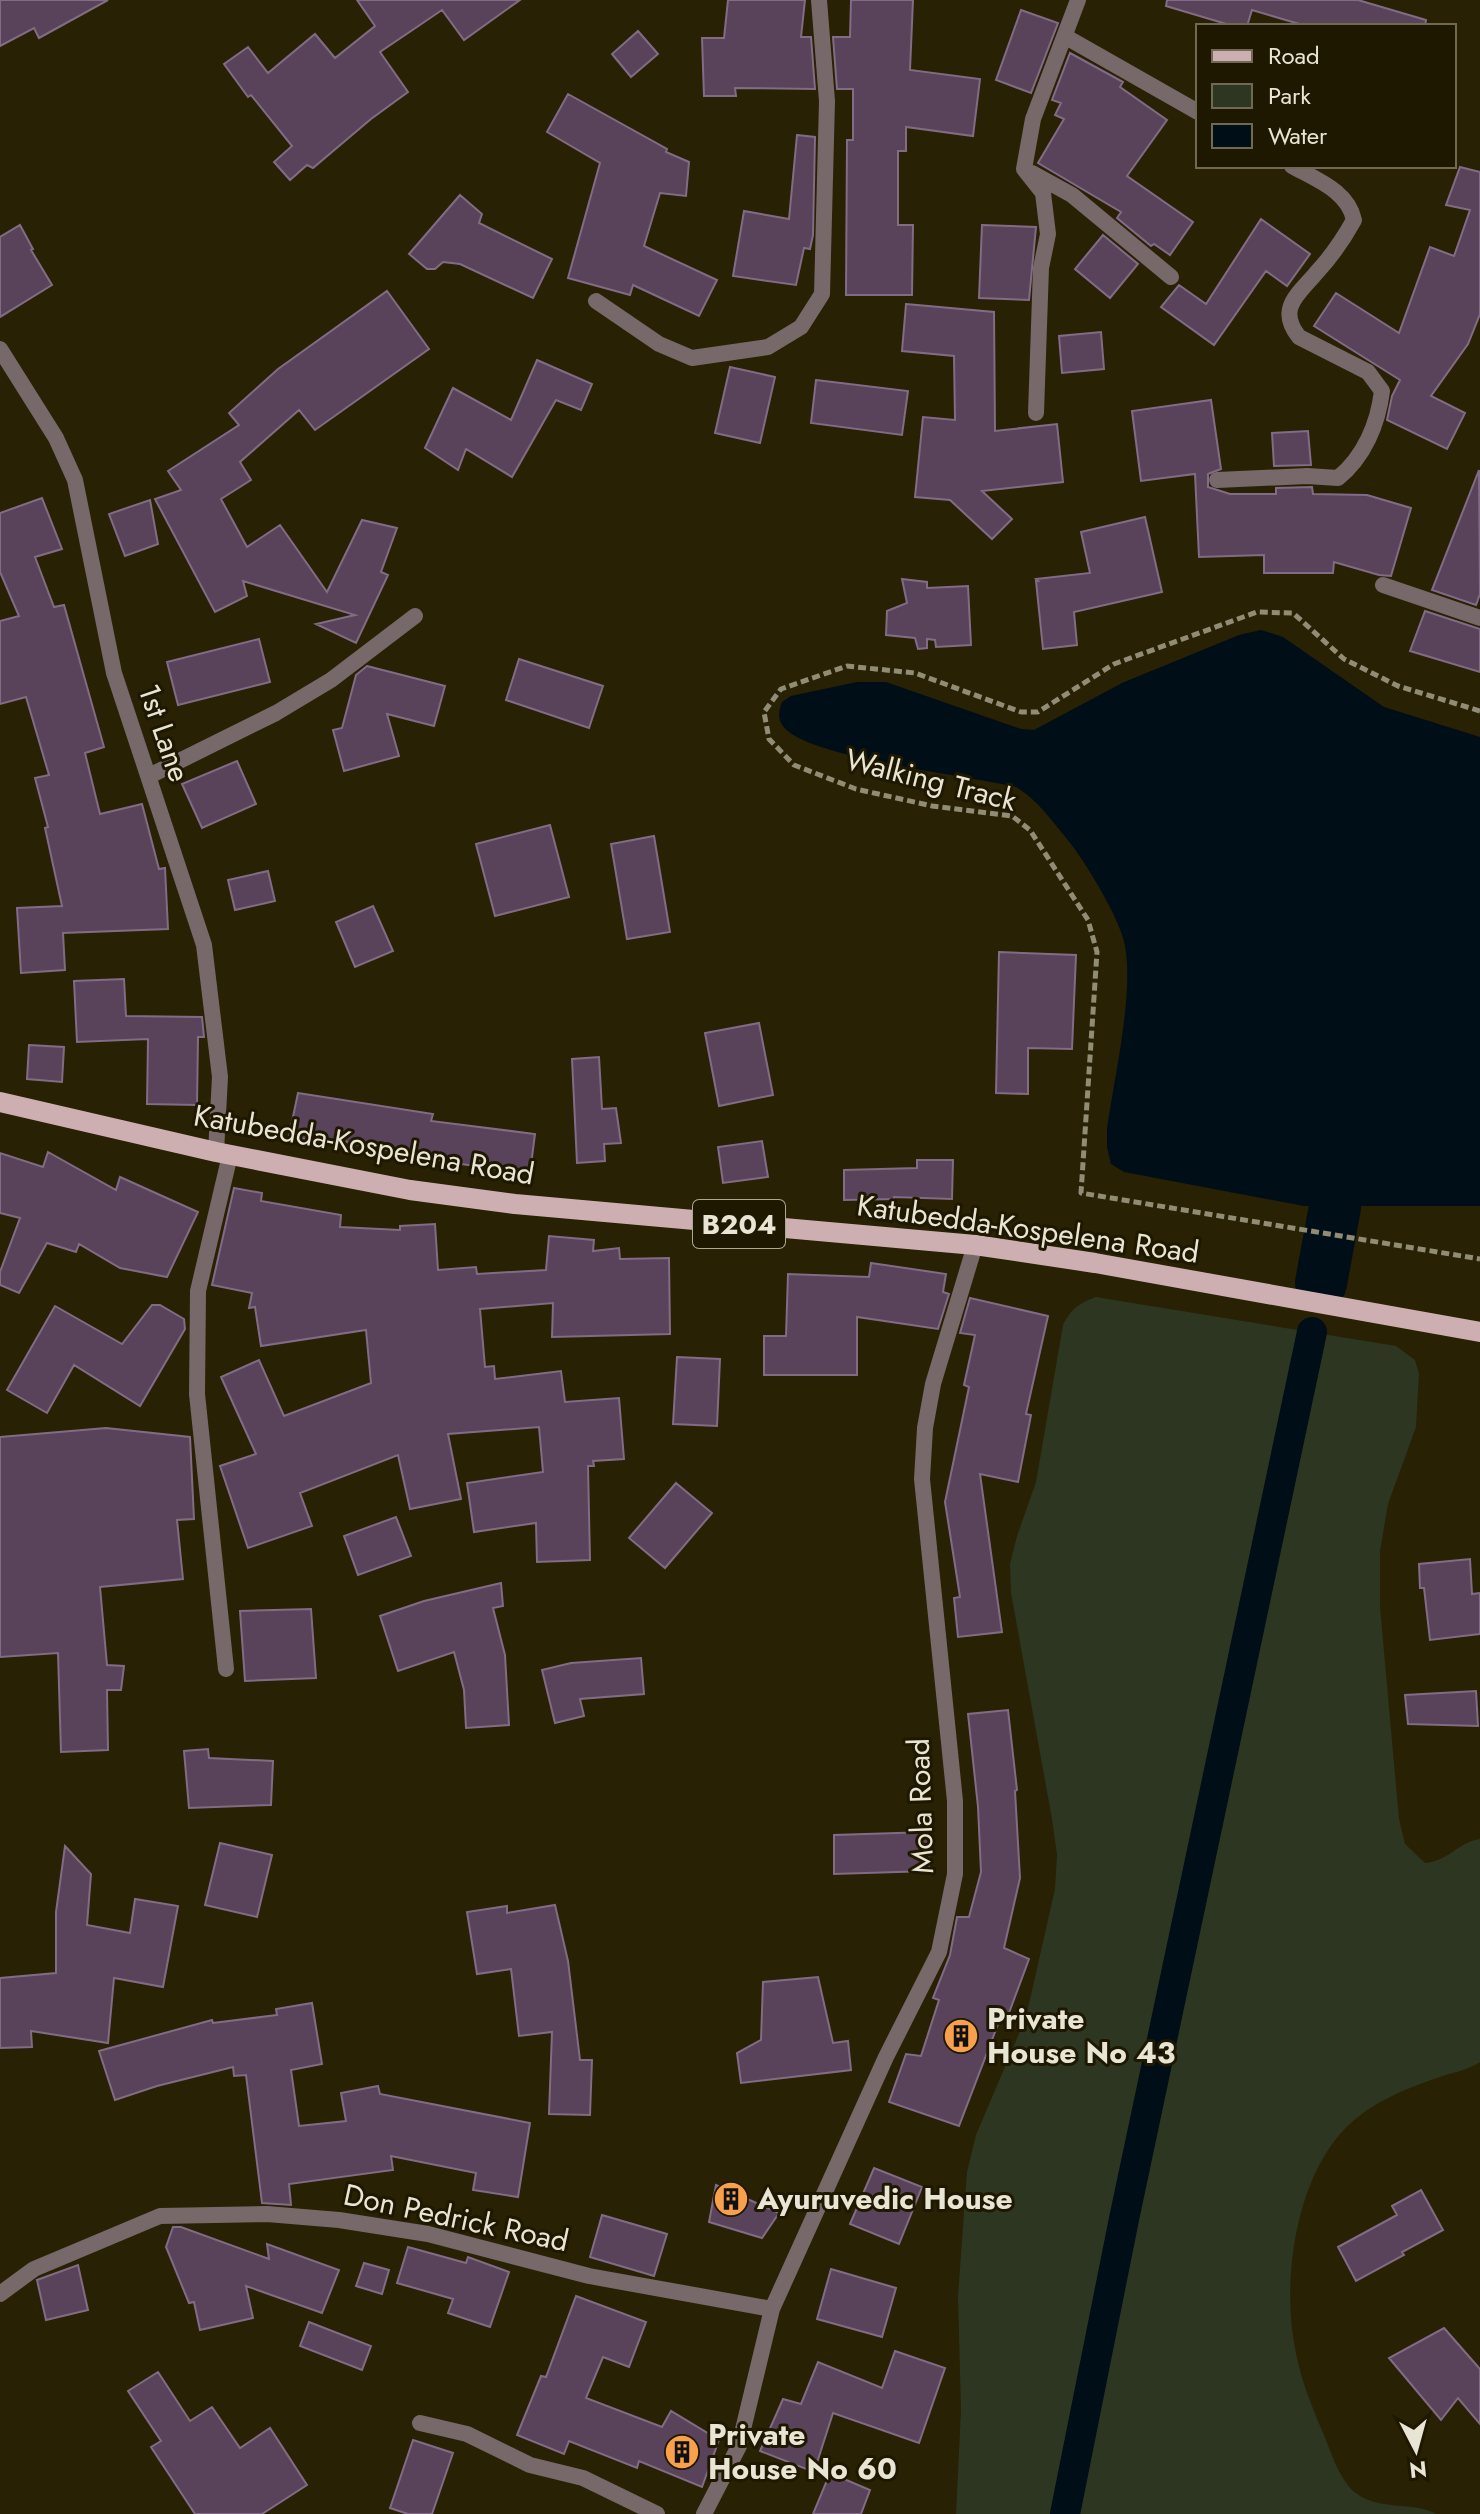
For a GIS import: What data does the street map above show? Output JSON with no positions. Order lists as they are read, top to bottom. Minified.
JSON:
{"streets":{"main road":["Katubedda-Kospelena Road","B204"],"street":["1st Lane","Mola Road","Don Pedrick Road"],"path":["Walking Track"]},"crossings":[["1st Lane","Katubedda-Kospelena Road"],["Katubedda-Kospelena Road","Mola Road"],["Mola Road","Don Pedrick Road"]],"places":{"building":["Private House No 43","Ayuruvedic House","Private House No 60"]},"legend":["Road","Park","Water"],"north":"bottom"}
